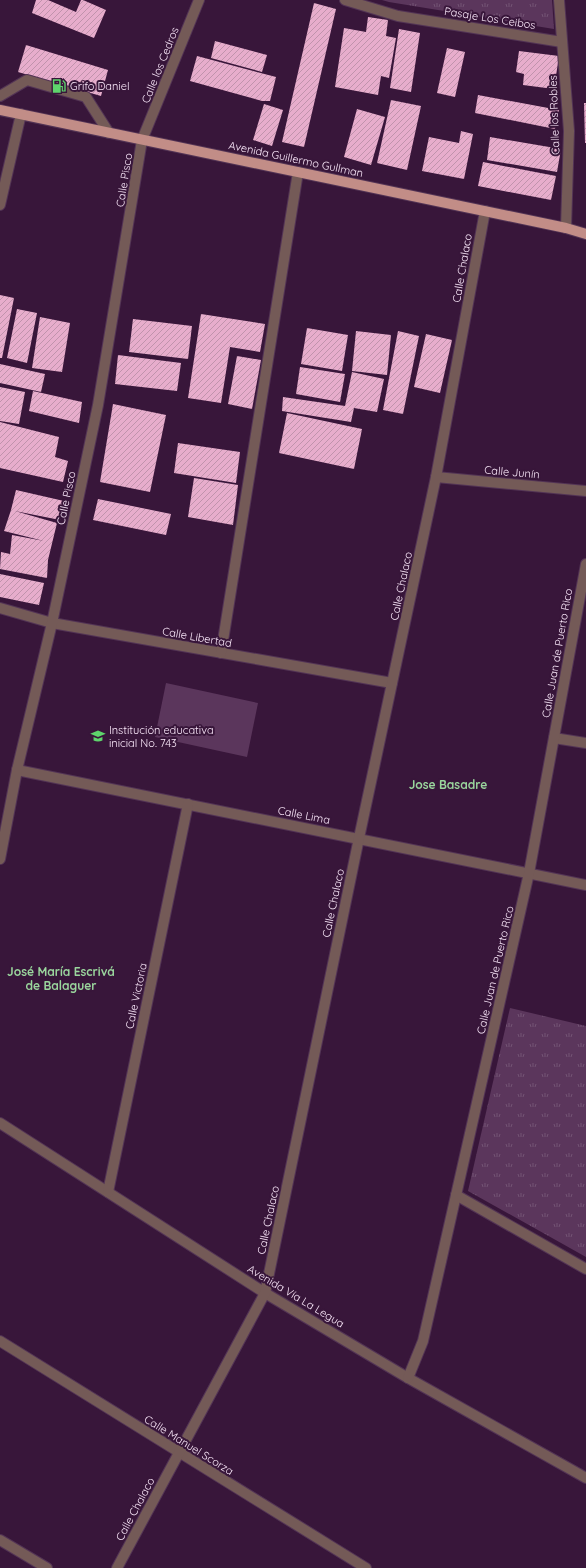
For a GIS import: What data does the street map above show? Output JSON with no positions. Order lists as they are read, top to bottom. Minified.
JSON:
{"streets":{"main road":["Avenida Guillermo Gullman"],"street":["Pasaje Los Ceibos","Calle los Cedros","Calle los Robles","Calle Pisco","Calle Chalaco","Calle Junín","Calle Libertad","Calle Juan de Puerto Rico","Calle Lima","Calle Victoria","Avenida Vía La Legua","Calle Manuel Scorza"]},"crossings":[["Pasaje Los Ceibos","Calle los Robles"],["Calle los Cedros","Avenida Guillermo Gullman"],["Calle los Cedros","Calle Pisco"],["Calle los Robles","Avenida Guillermo Gullman"],["Avenida Guillermo Gullman","Calle Pisco"],["Avenida Guillermo Gullman","Calle Chalaco"],["Calle Pisco","Calle Libertad"],["Calle Pisco","Calle Lima"],["Calle Chalaco","Calle Junín"],["Calle Chalaco","Calle Libertad"],["Calle Chalaco","Calle Lima"],["Calle Chalaco","Avenida Vía La Legua"],["Calle Chalaco","Calle Manuel Scorza"],["Calle Juan de Puerto Rico","Calle Lima"],["Calle Juan de Puerto Rico","Avenida Vía La Legua"],["Calle Lima","Calle Victoria"],["Calle Victoria","Avenida Vía La Legua"]],"districts":["Jose Basadre","José María Escrivá de Balaguer"],"places":{"fuel station":["Grifo Daniel"],"school or university":["Institución educativa inicial No. 743"]}}
